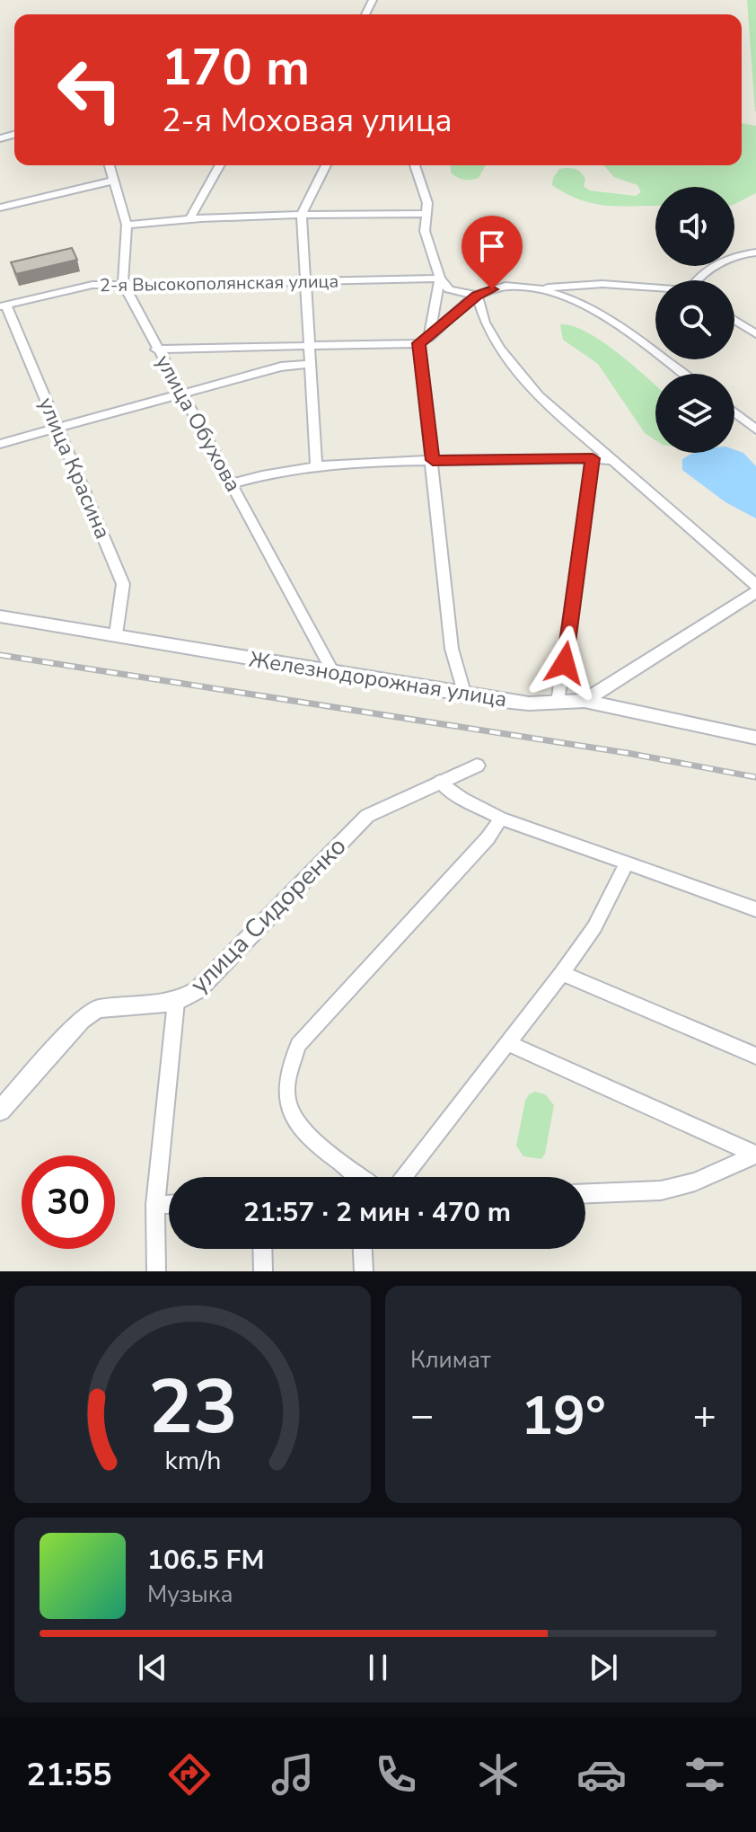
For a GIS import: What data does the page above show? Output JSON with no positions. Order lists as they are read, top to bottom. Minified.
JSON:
{"streets":{"street":["2-я Высокополянская улица","улица Обухова","улица Красина","Железнодорожная улица","улица Сидоренко"]},"crossings":[["2-я Высокополянская улица","улица Обухова"],["2-я Высокополянская улица","улица Красина"],["улица Обухова","Железнодорожная улица"],["улица Красина","Железнодорожная улица"]],"page":{"turn":["170 m","2-я Моховая улица"],"limit":"30","trip":"21:57 · 2 мин · 470 m","tile":"Климат","heat":["−","19°","+"],"song":["106.5 FM","Музыка"],"tabs":"21:55","gauge":["23","km/h"]}}
